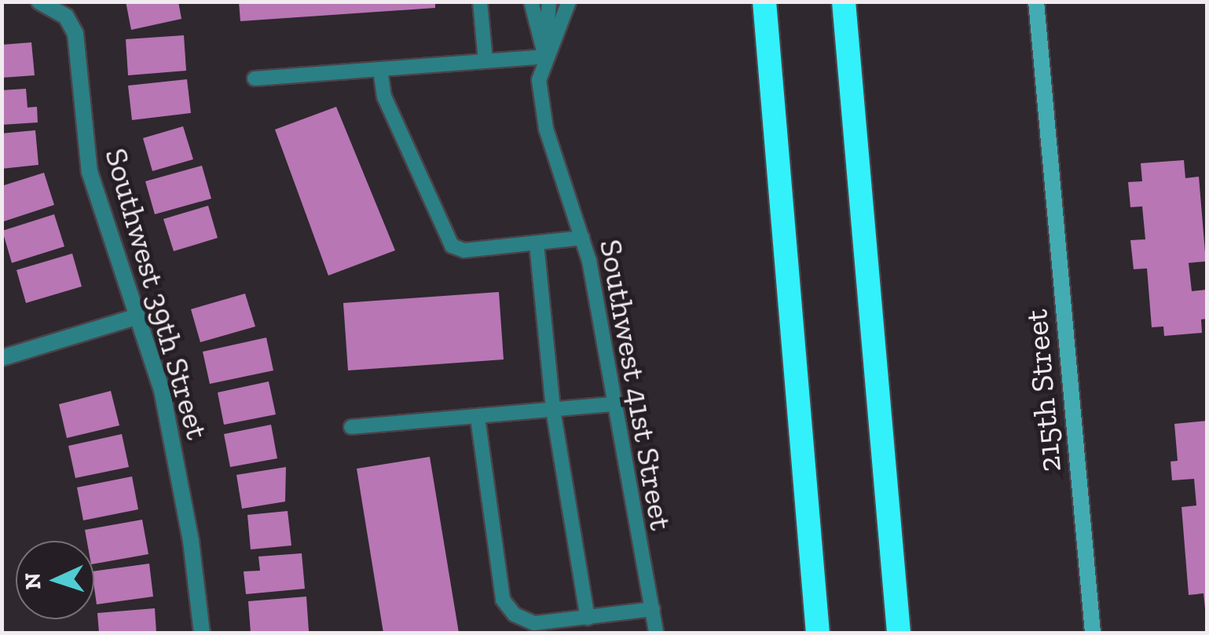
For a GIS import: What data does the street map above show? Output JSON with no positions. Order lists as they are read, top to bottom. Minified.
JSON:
{"streets":{"street":["Southwest 39th Street","215th Street"],"lane":["Southwest 41st Street"]},"north":"left"}
